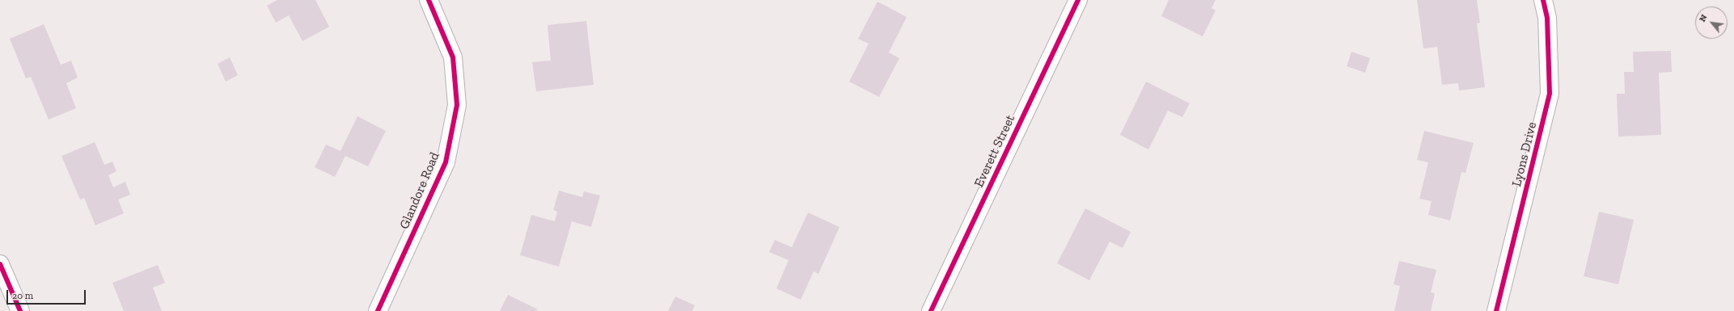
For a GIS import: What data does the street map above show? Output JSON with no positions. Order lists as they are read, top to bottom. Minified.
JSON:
{"streets":{"street":["Everett Street","Lyons Drive","Glandore Road"]},"scale_bar":"20 m","north":"top left"}
